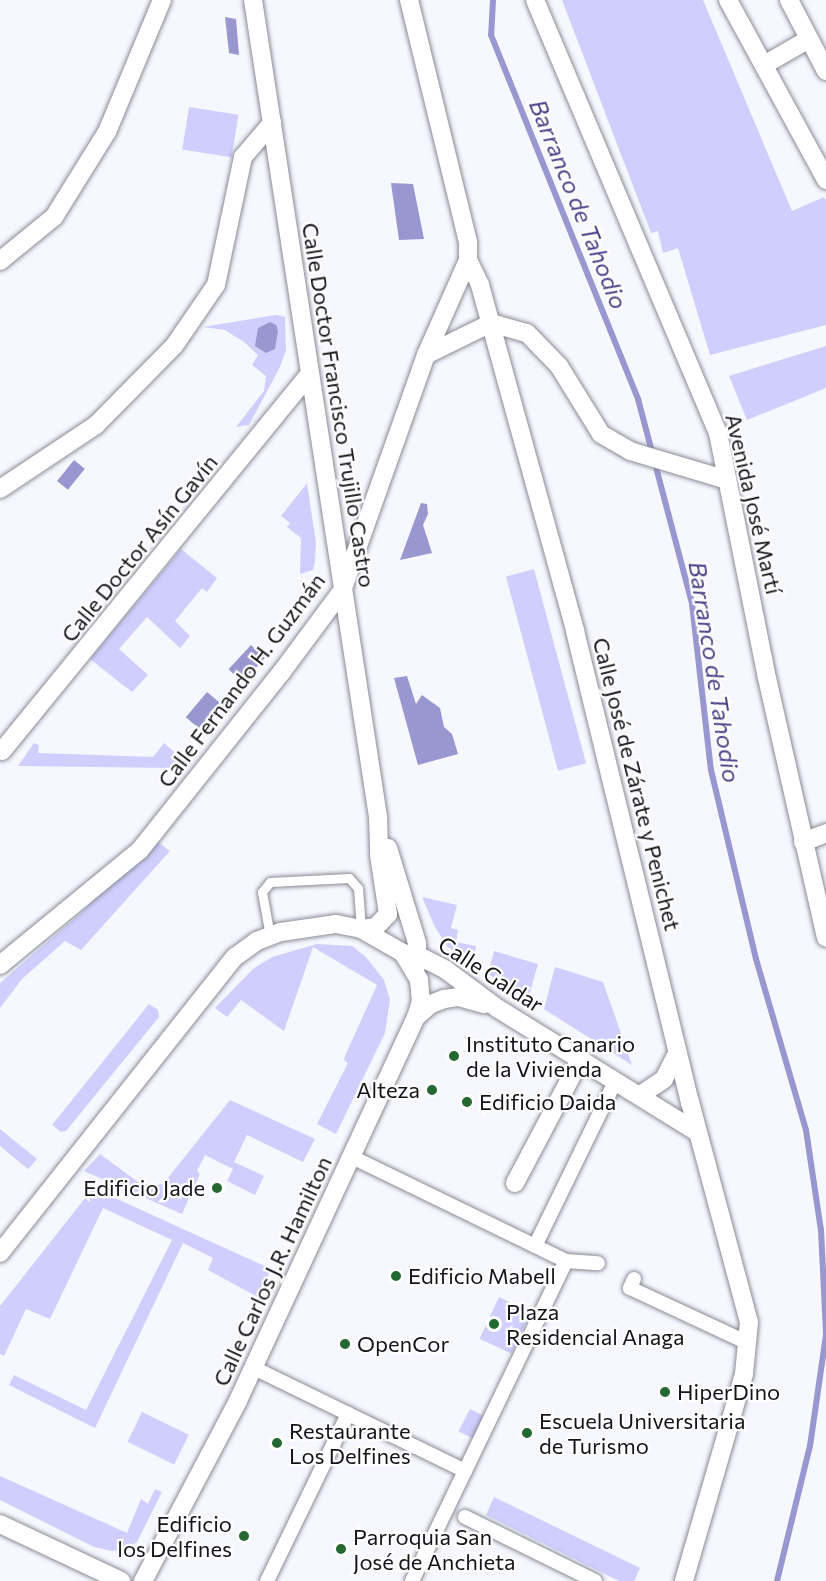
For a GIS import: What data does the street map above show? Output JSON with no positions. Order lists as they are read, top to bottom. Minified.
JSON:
{"streets":{"street":["Calle Doctor Francisco Trujillo Castro","Avenida José Martí","Calle Doctor Asín Gavín","Calle Fernando H. Guzmán","Calle José de Zárate y Penichet","Calle Galdar","Calle Carlos J.R. Hamilton"]},"crossings":[["Calle Doctor Francisco Trujillo Castro","Calle Doctor Asín Gavín"],["Calle Doctor Francisco Trujillo Castro","Calle Fernando H. Guzmán"],["Calle Doctor Francisco Trujillo Castro","Calle Galdar"],["Calle Doctor Francisco Trujillo Castro","Calle Carlos J.R. Hamilton"],["Calle Fernando H. Guzmán","Calle José de Zárate y Penichet"],["Calle José de Zárate y Penichet","Calle Galdar"],["Calle Galdar","Calle Carlos J.R. Hamilton"]],"water":["Barranco de Tahodio"],"places":["Instituto Canario de la Vivienda","Alteza","Edificio Daida","Edificio Jade","Edificio Mabell","Plaza Residencial Anaga","OpenCor","HiperDino","Escuela Universitaria de Turismo","Restaurante Los Delfines","Edificio los Delfines","Parroquia San José de Anchieta"]}
